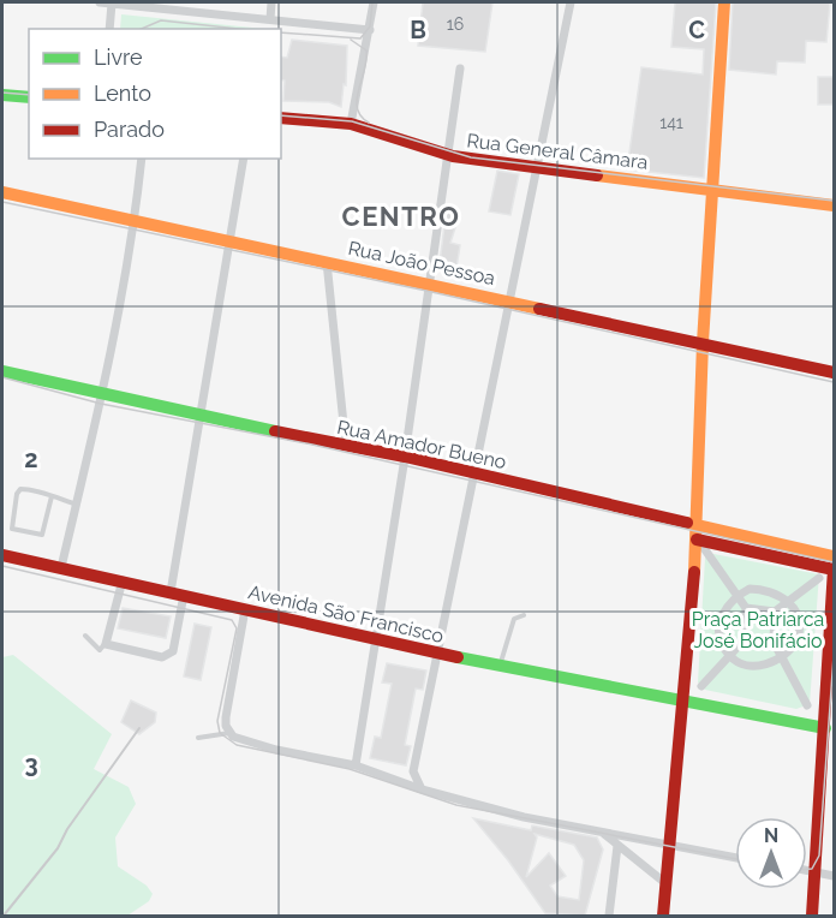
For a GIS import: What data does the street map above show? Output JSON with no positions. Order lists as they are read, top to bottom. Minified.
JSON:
{"streets":{"street":["Rua General Câmara","Rua João Pessoa","Rua Amador Bueno","Avenida São Francisco"]},"districts":["CENTRO"],"parks":["Praça Patriarca José Bonifácio"],"house_numbers":["16","141"],"legend":["Livre","Lento","Parado"],"north":"top","grid":{"columns":["B","C"],"rows":["2","3"]}}
